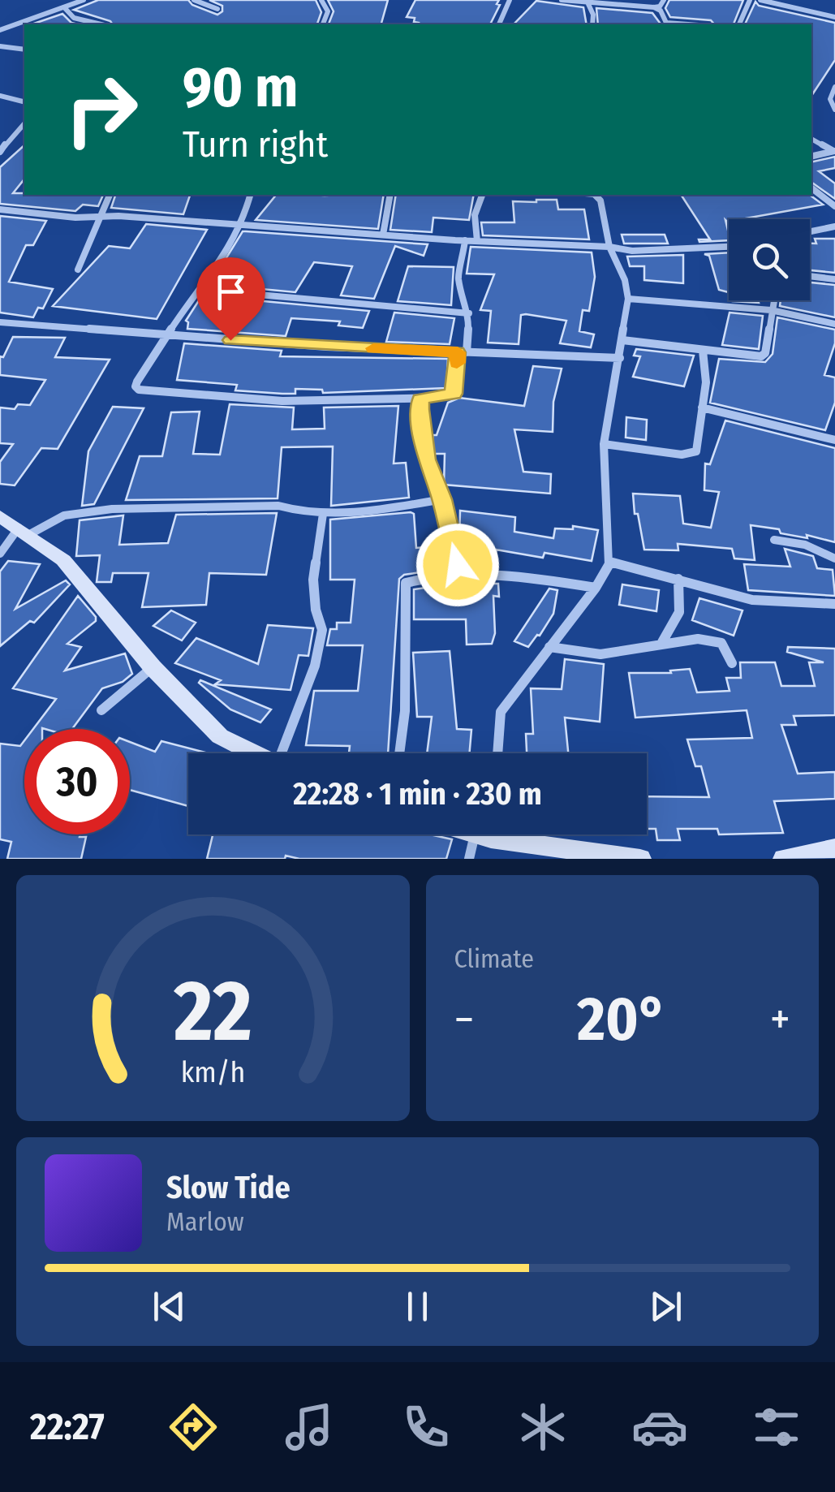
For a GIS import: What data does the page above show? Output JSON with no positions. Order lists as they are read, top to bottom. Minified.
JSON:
{"page":{"turn":["90 m","Turn right"],"limit":"30","trip":"22:28 · 1 min · 230 m","tile":"Climate","heat":["−","20°","+"],"song":["Slow Tide","Marlow"],"tabs":"22:27","gauge":["22","km/h"]}}
